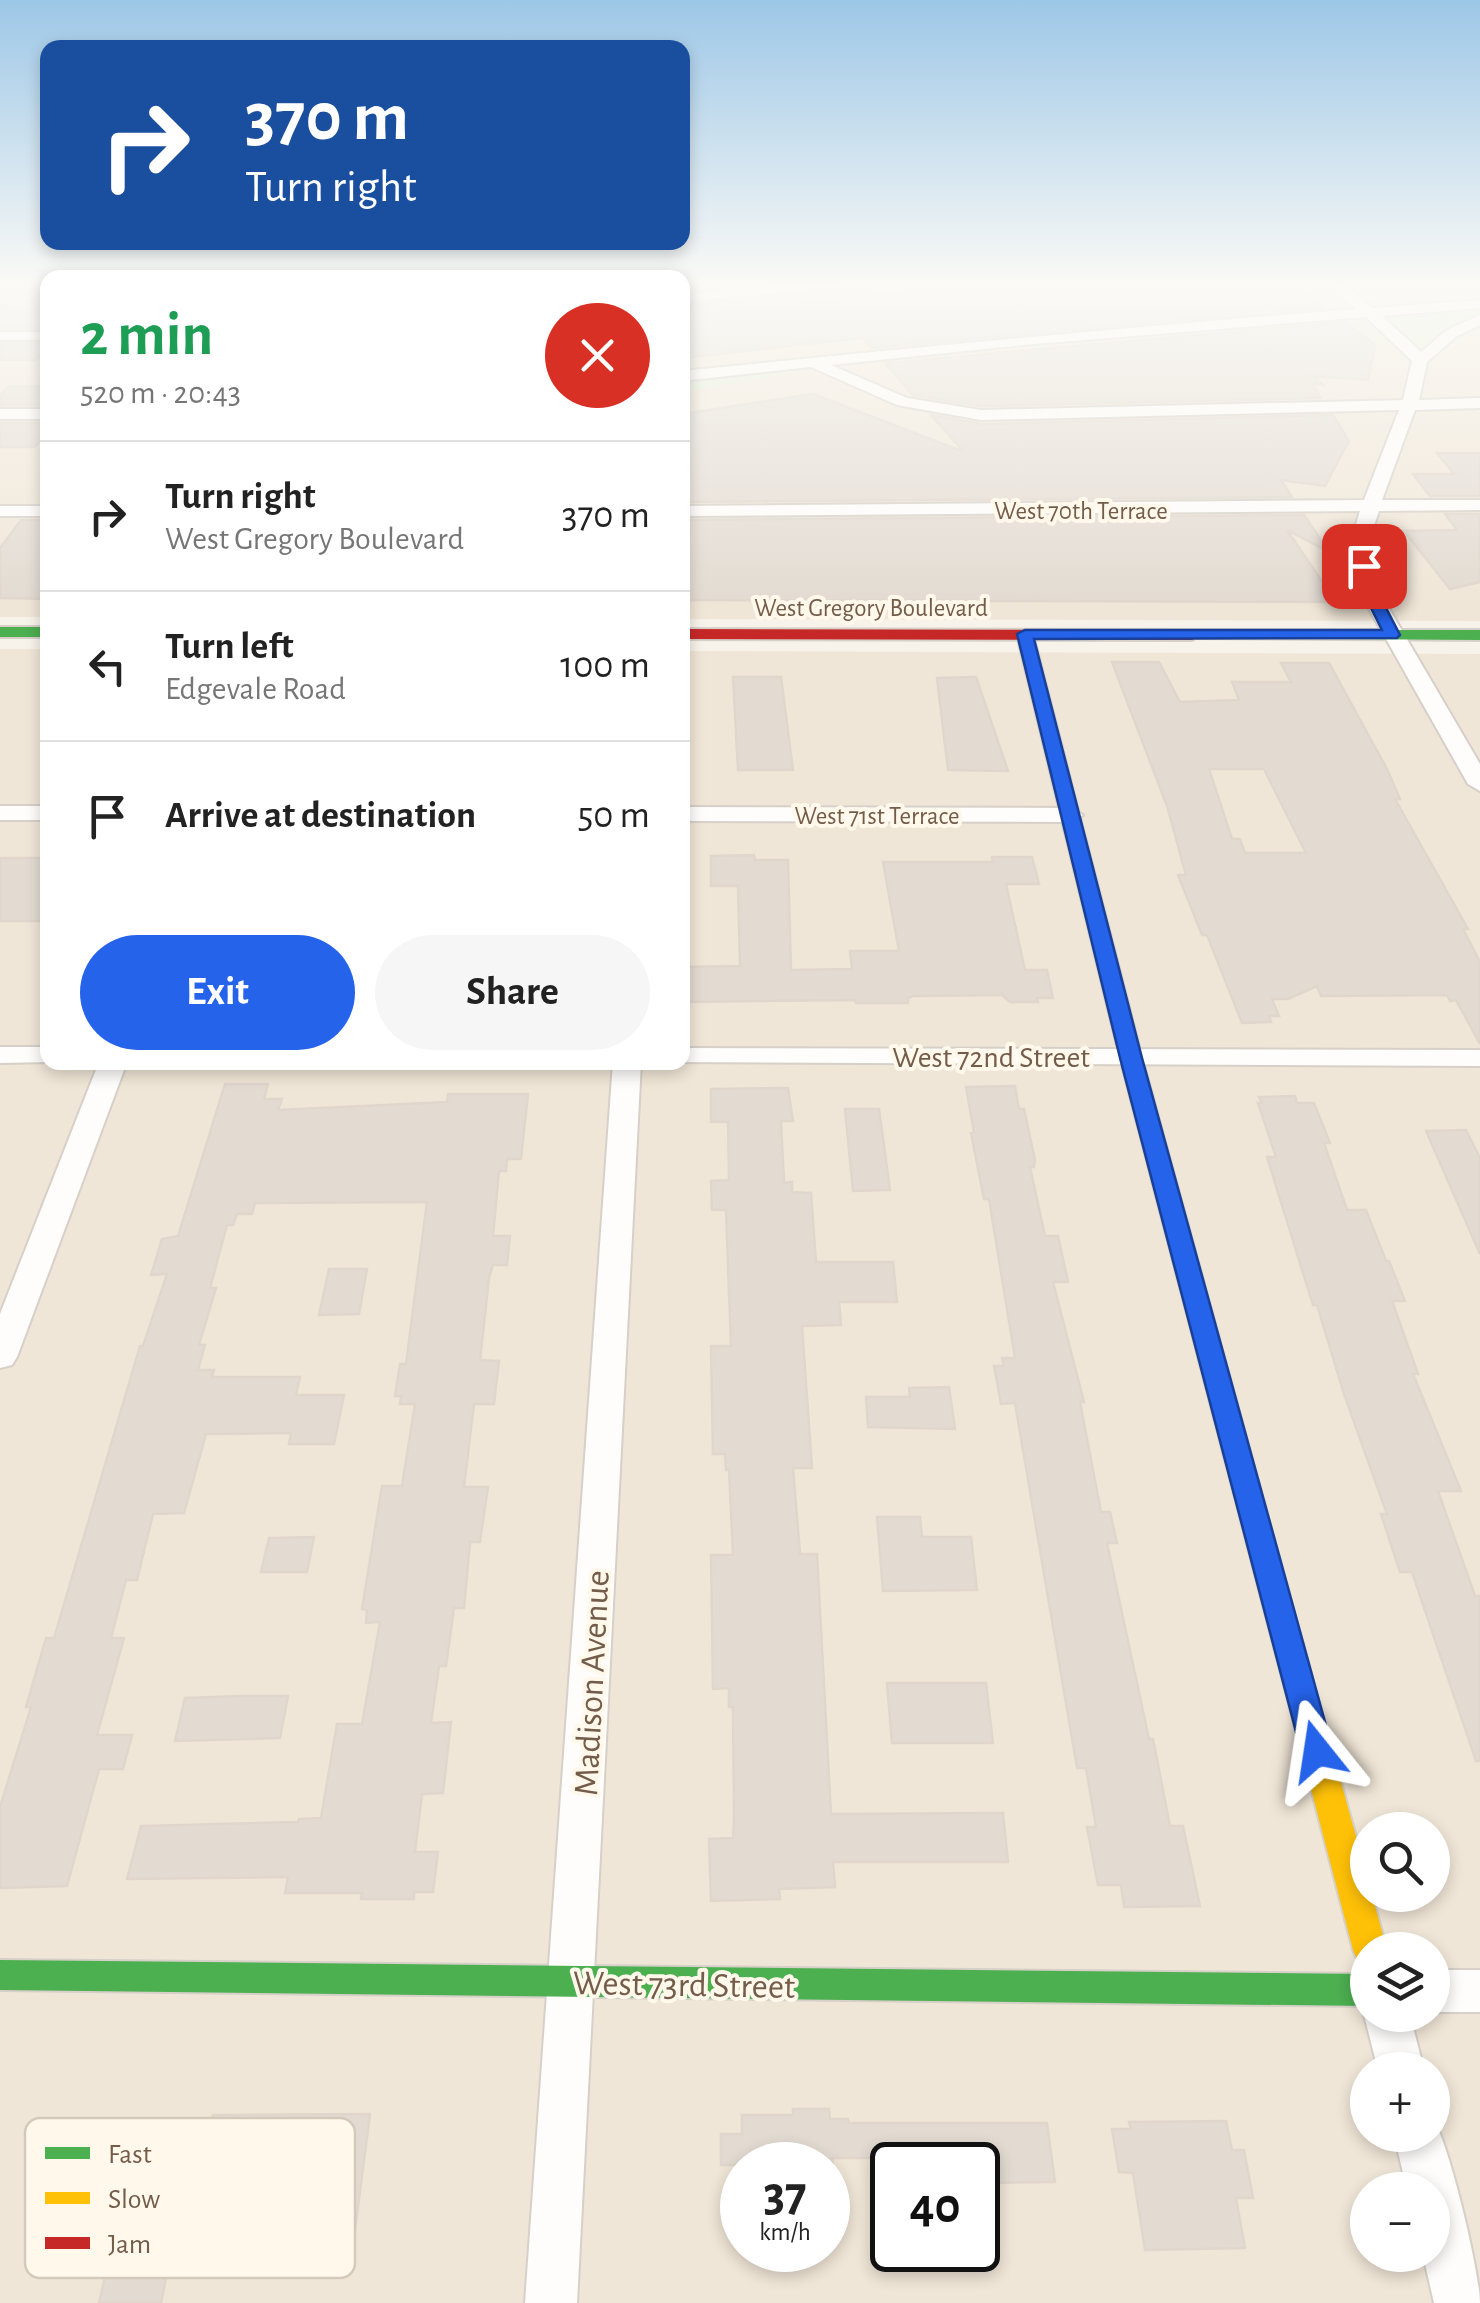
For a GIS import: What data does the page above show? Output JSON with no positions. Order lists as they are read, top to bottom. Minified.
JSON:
{"streets":{"street":["West 70th Terrace","West Gregory Boulevard","West 71st Terrace","West 72nd Street","Madison Avenue","West 73rd Street"]},"crossings":[["Madison Avenue","West 73rd Street"]],"legend":["Fast","Slow","Jam"],"page":{"turn":["370 m","Turn right"],"heading":["2 min","520 m · 20:43"],"list":[{"name":"Turn right","note":"West Gregory Boulevard","value":"370 m"},{"name":"Turn left","note":"Edgevale Road","value":"100 m"},{"name":"Arrive at destination","value":"50 m"}],"buttons":["Exit","Share"],"map_buttons":["+","−"],"speed":"37 km/h","limit":"40"}}
